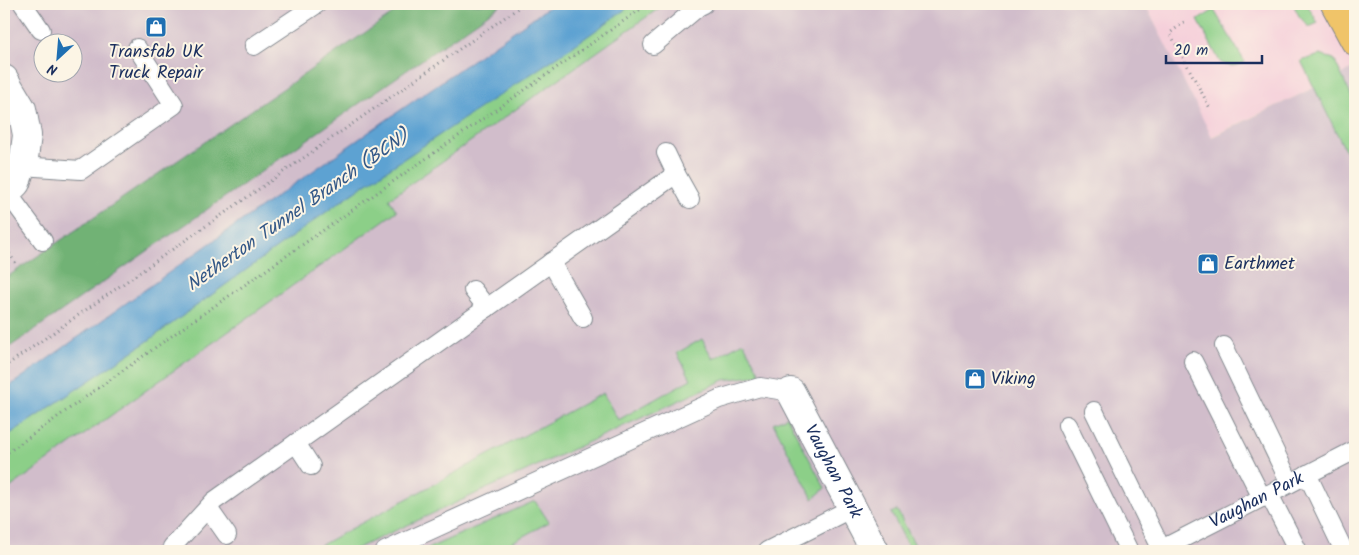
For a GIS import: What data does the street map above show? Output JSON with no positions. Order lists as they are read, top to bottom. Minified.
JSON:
{"streets":{"street":["Vaughan Park"]},"water":["Netherton Tunnel Branch (BCN)"],"places":{"shop":["Transfab UK Truck Repair","Earthmet","Viking"]},"scale_bar":"20 m","north":"bottom left"}
